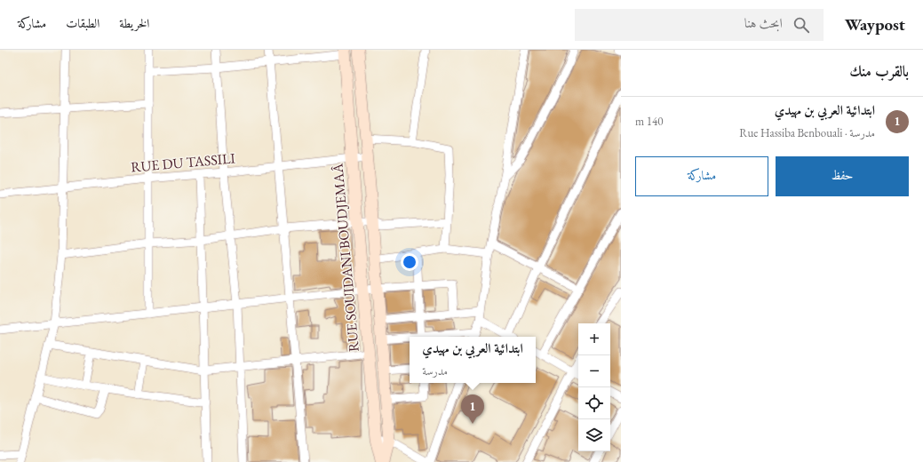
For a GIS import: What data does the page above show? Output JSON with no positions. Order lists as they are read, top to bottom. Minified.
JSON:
{"streets":{"main road":["RUE SOUIDANI BOUDJEMAÂ"],"street":["RUE DU TASSILI"]},"crossings":[["RUE DU TASSILI","RUE SOUIDANI BOUDJEMAÂ"]],"page":{"header":"Waypost","search":"ابحث هنا","nav":["الخريطة","الطبقات","مشاركة"],"heading":"بالقرب منك","list":[{"mark":"1","name":"ابتدائية العربي بن مهيدي","note":"مدرسة · Rue Hassiba Benbouali","value":"140 m"}],"buttons":["حفظ","مشاركة"],"map_buttons":["+","−"],"popup":["ابتدائية العربي بن مهيدي","مدرسة"],"pins":"1"}}
